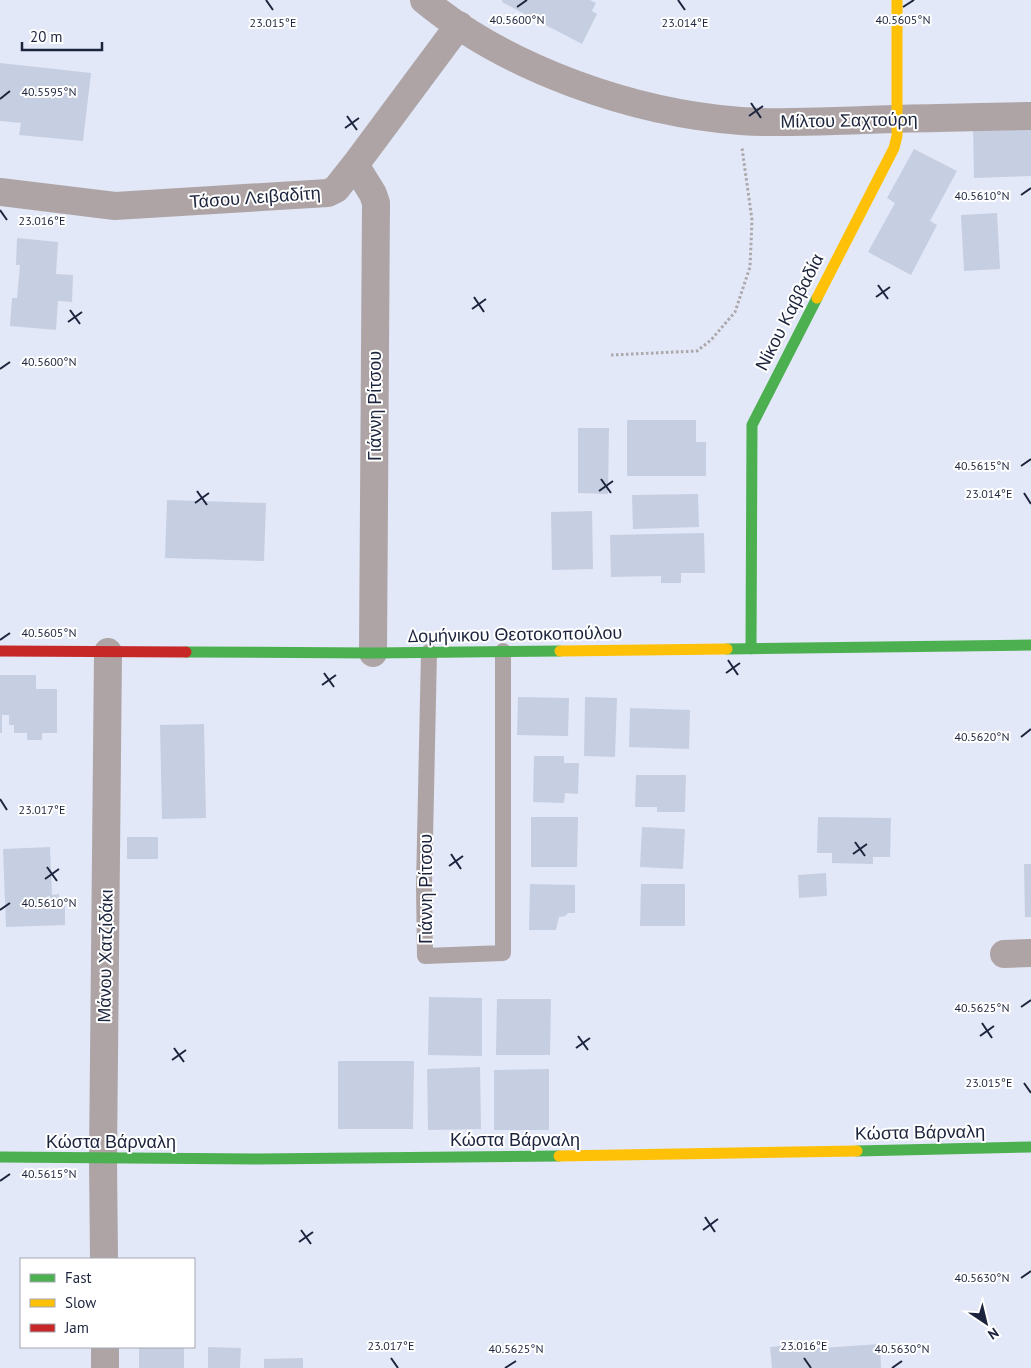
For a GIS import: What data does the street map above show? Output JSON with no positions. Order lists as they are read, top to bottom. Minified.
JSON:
{"streets":{"street":["Μίλτου Σαχτούρη","Τάσου Λειβαδίτη","Νίκου Καββαδία","Γιάννη Ρίτσου","Δομήνικου Θεοτοκοπούλου","Μάνου Χατζιδάκι","Κώστα Βάρναλη"]},"crossings":[["Μίλτου Σαχτούρη","Τάσου Λειβαδίτη"],["Μίλτου Σαχτούρη","Νίκου Καββαδία"],["Τάσου Λειβαδίτη","Γιάννη Ρίτσου"],["Νίκου Καββαδία","Δομήνικου Θεοτοκοπούλου"],["Γιάννη Ρίτσου","Δομήνικου Θεοτοκοπούλου"],["Δομήνικου Θεοτοκοπούλου","Μάνου Χατζιδάκι"],["Μάνου Χατζιδάκι","Κώστα Βάρναλη"]],"legend":["Fast","Slow","Jam"],"scale_bar":"20 m","north":"bottom right","coordinates":["40.5600°N","40.5605°N","23.015°E","23.014°E","40.5595°N","40.5610°N","23.016°E","40.5615°N","40.5620°N","23.017°E","40.5625°N","40.5630°N"]}
